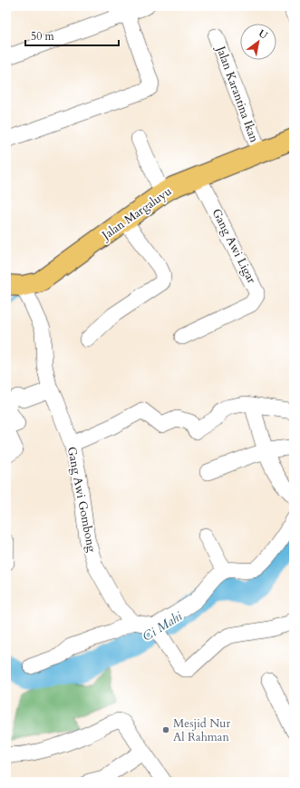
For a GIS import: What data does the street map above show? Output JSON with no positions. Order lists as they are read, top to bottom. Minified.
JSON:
{"streets":{"main road":["Jalan Margaluyu"],"street":["Jalan Karantina Ikan","Gang Awi Ligar","Gang Awi Gombong"]},"crossings":[["Jalan Karantina Ikan","Jalan Margaluyu"],["Jalan Margaluyu","Gang Awi Ligar"],["Jalan Margaluyu","Gang Awi Gombong"]],"water":["Ci Mahi"],"places":["Mesjid Nur Al Rahman"],"scale_bar":"50 m","north":"top right"}
